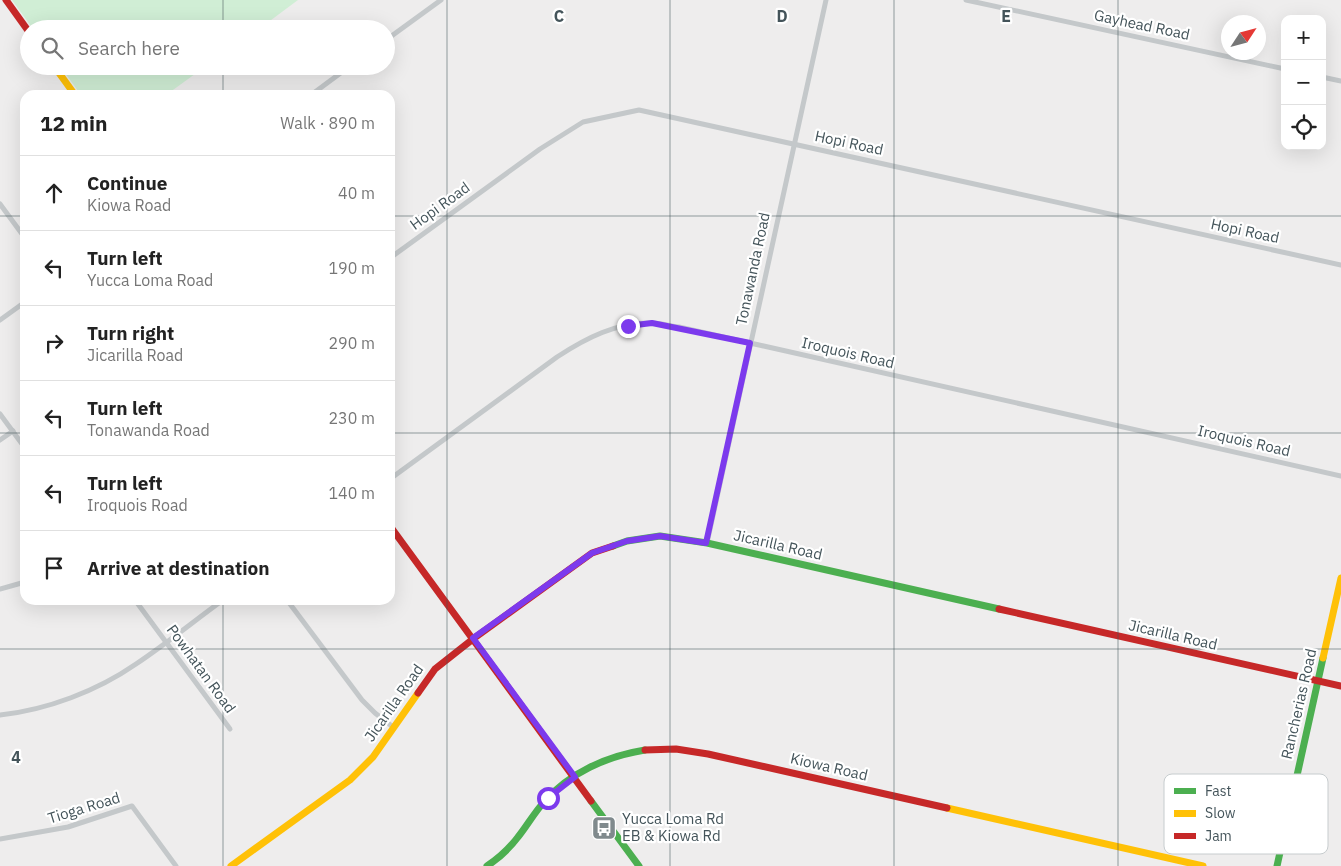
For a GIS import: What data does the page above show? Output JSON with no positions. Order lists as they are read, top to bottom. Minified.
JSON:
{"streets":{"street":["Gayhead Road","Hopi Road","Tonawanda Road","Iroquois Road","Jicarilla Road","Powhatan Road","Rancherias Road","Kiowa Road","Tioga Road"]},"crossings":[["Hopi Road","Tonawanda Road"],["Tonawanda Road","Iroquois Road"],["Tonawanda Road","Jicarilla Road"],["Jicarilla Road","Rancherias Road"]],"places":{"bus stop":["Yucca Loma Rd EB & Kiowa Rd"]},"legend":["Fast","Slow","Jam"],"north":"top right","page":{"map_buttons":["+","−"],"search":"Search here","heading":["12 min","Walk · 890 m"],"list":[["Continue","Kiowa Road","40 m"],["Turn left","Yucca Loma Road","190 m"],["Turn right","Jicarilla Road","290 m"],["Turn left","Tonawanda Road","230 m"],["Turn left","Iroquois Road","140 m"],"Arrive at destination"]},"grid":{"columns":["C","D","E"],"rows":["4"]}}
